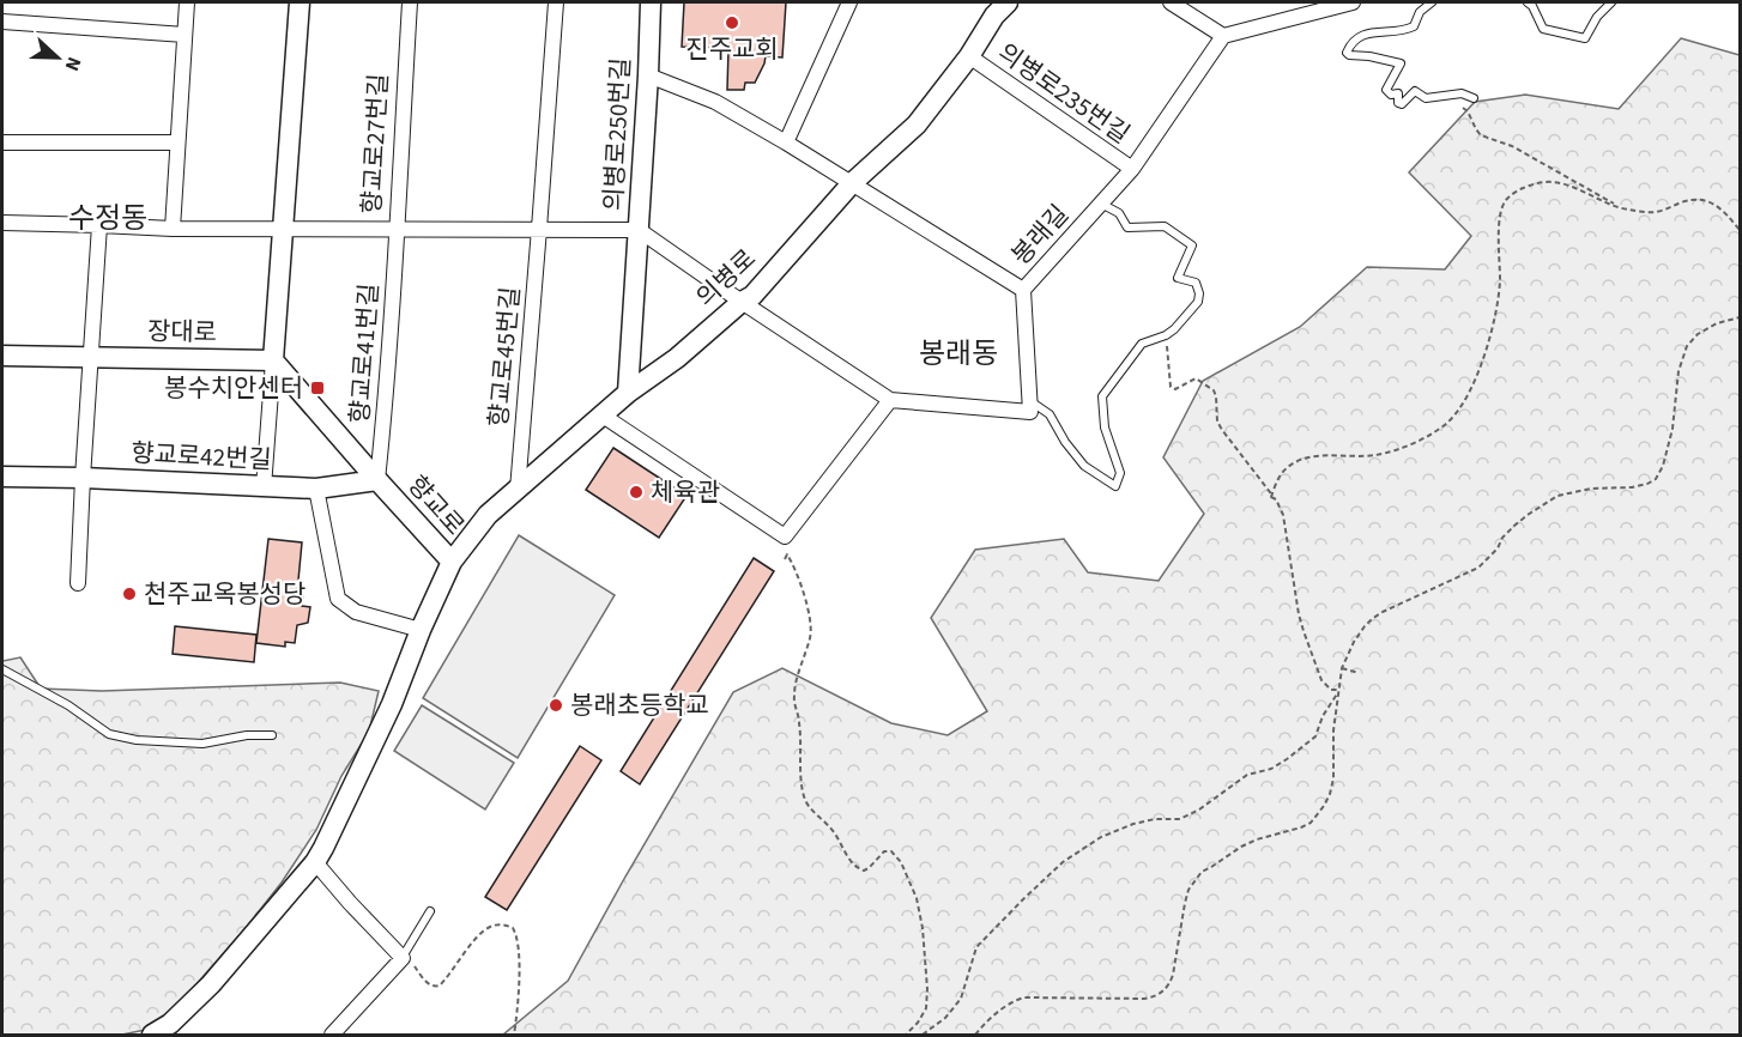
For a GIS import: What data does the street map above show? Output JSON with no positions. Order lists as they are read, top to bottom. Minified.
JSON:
{"streets":{"street":["의병로235번길","의병로250번길","향교로27번길","봉래길","의병로","장대로","향교로41번길","향교로45번길","향교로42번길","향교로"]},"crossings":[["의병로235번길","봉래길"],["의병로235번길","의병로"],["의병로250번길","향교로27번길"],["의병로250번길","의병로"],["향교로27번길","향교로41번길"],["향교로27번길","향교로45번길"],["의병로","향교로45번길"],["의병로","향교로"],["장대로","향교로"],["향교로41번길","향교로42번길"],["향교로41번길","향교로"],["향교로42번길","향교로"]],"districts":["수정동","봉래동"],"places":{"other":["진주교회","체육관","천주교옥봉성당","봉래초등학교"],"transit":["봉수치안센터"]},"north":"right"}
